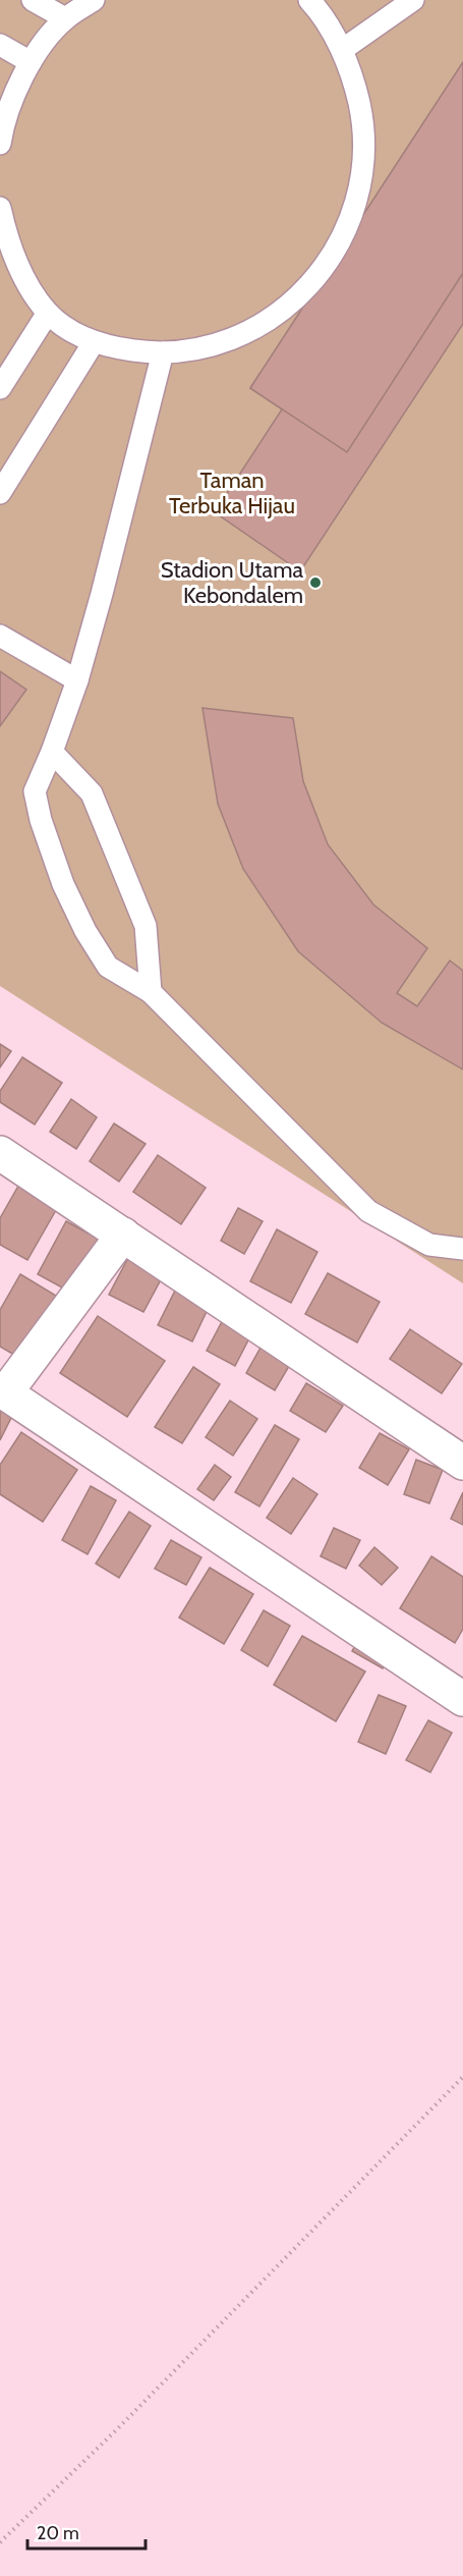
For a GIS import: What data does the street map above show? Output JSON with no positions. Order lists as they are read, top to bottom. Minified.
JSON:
{"parks":["Taman Terbuka Hijau"],"places":["Stadion Utama Kebondalem"],"scale_bar":"20 m"}
